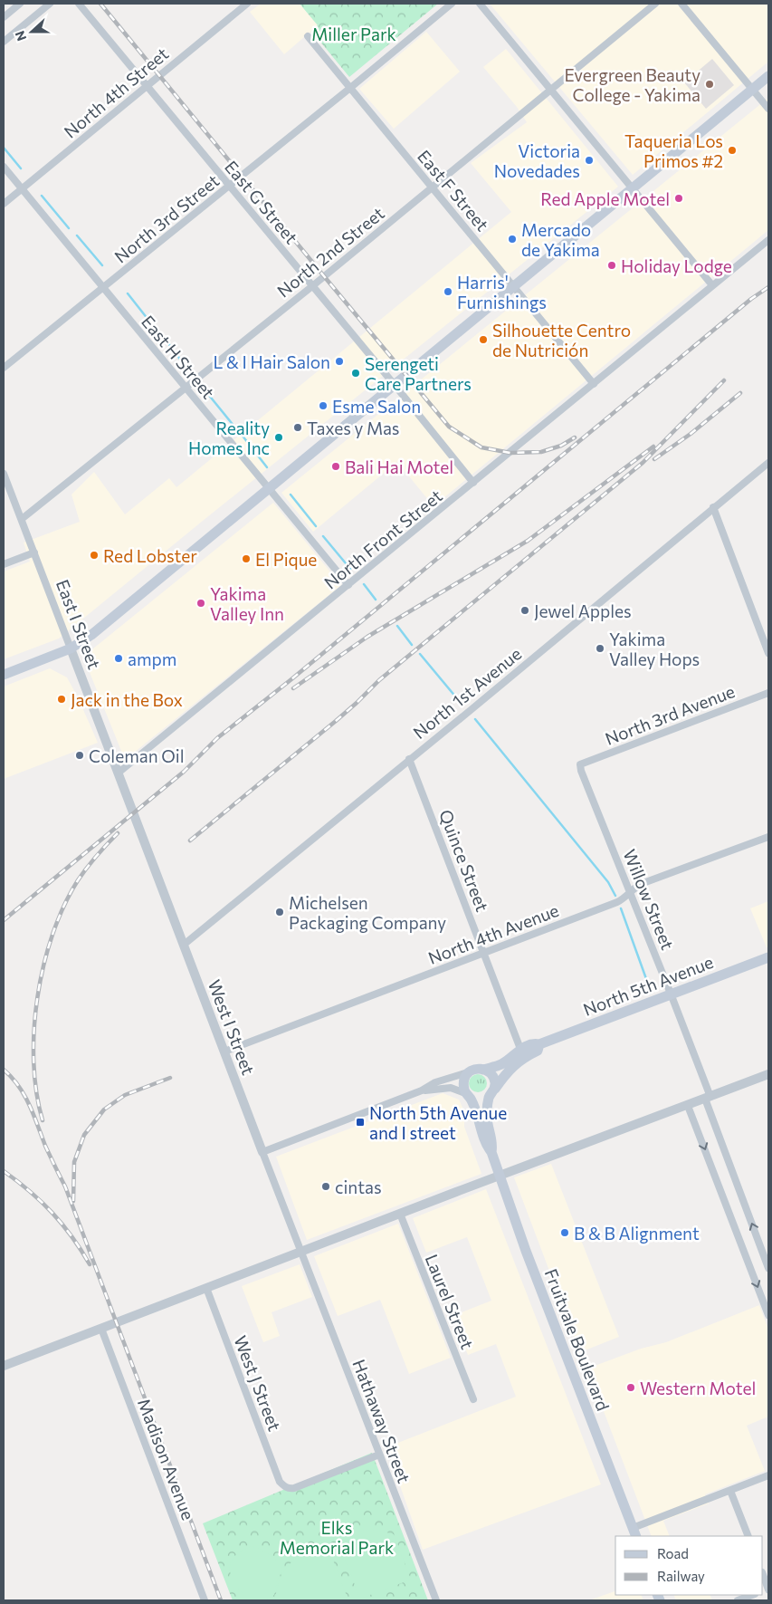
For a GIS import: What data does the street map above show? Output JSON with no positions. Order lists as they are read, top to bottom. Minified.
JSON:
{"streets":{"main road":["North 5th Avenue","Fruitvale Boulevard"],"street":["North 4th Street","East F Street","East G Street","North 3rd Street","North 2nd Street","East H Street","North Front Street","East I Street","North 1st Avenue","North 3rd Avenue","Quince Street","Willow Street","North 4th Avenue","West I Street","Laurel Street","West J Street","Hathaway Street","Madison Avenue"]},"crossings":[["North 4th Street","East G Street"],["North 4th Street","East H Street"],["East F Street","North 3rd Street"],["East F Street","North 2nd Street"],["East F Street","North Front Street"],["East G Street","North 3rd Street"],["East G Street","North 2nd Street"],["East G Street","North Front Street"],["North 3rd Street","East H Street"],["North 2nd Street","East H Street"],["North 2nd Street","East I Street"],["East H Street","North Front Street"],["North Front Street","East I Street"],["East I Street","West I Street"],["North 1st Avenue","Quince Street"],["North 1st Avenue","West I Street"],["North 3rd Avenue","Willow Street"],["Quince Street","North 4th Avenue"],["Quince Street","North 5th Avenue"],["Willow Street","North 4th Avenue"],["Willow Street","North 5th Avenue"],["North 4th Avenue","West I Street"],["North 5th Avenue","Fruitvale Boulevard"],["West I Street","Hathaway Street"],["West J Street","Hathaway Street"]],"parks":["Miller Park","Elks Memorial Park"],"places":{"other":["Evergreen Beauty College - Yakima","Taqueria Los Primos #2","Victoria Novedades","Red Apple Motel","Mercado de Yakima","Holiday Lodge","Harris' Furnishings","Silhouette Centro de Nutrición","L & I Hair Salon","Serengeti Care Partners","Esme Salon","Taxes y Mas","Reality Homes Inc","Bali Hai Motel","Red Lobster","El Pique","Yakima Valley Inn","Jewel Apples","Yakima Valley Hops","ampm","Jack in the Box","Coleman Oil","Michelsen Packaging Company","cintas","B & B Alignment","Western Motel"],"transit":["North 5th Avenue and I street"]},"legend":["Road","Railway"],"north":"left"}
